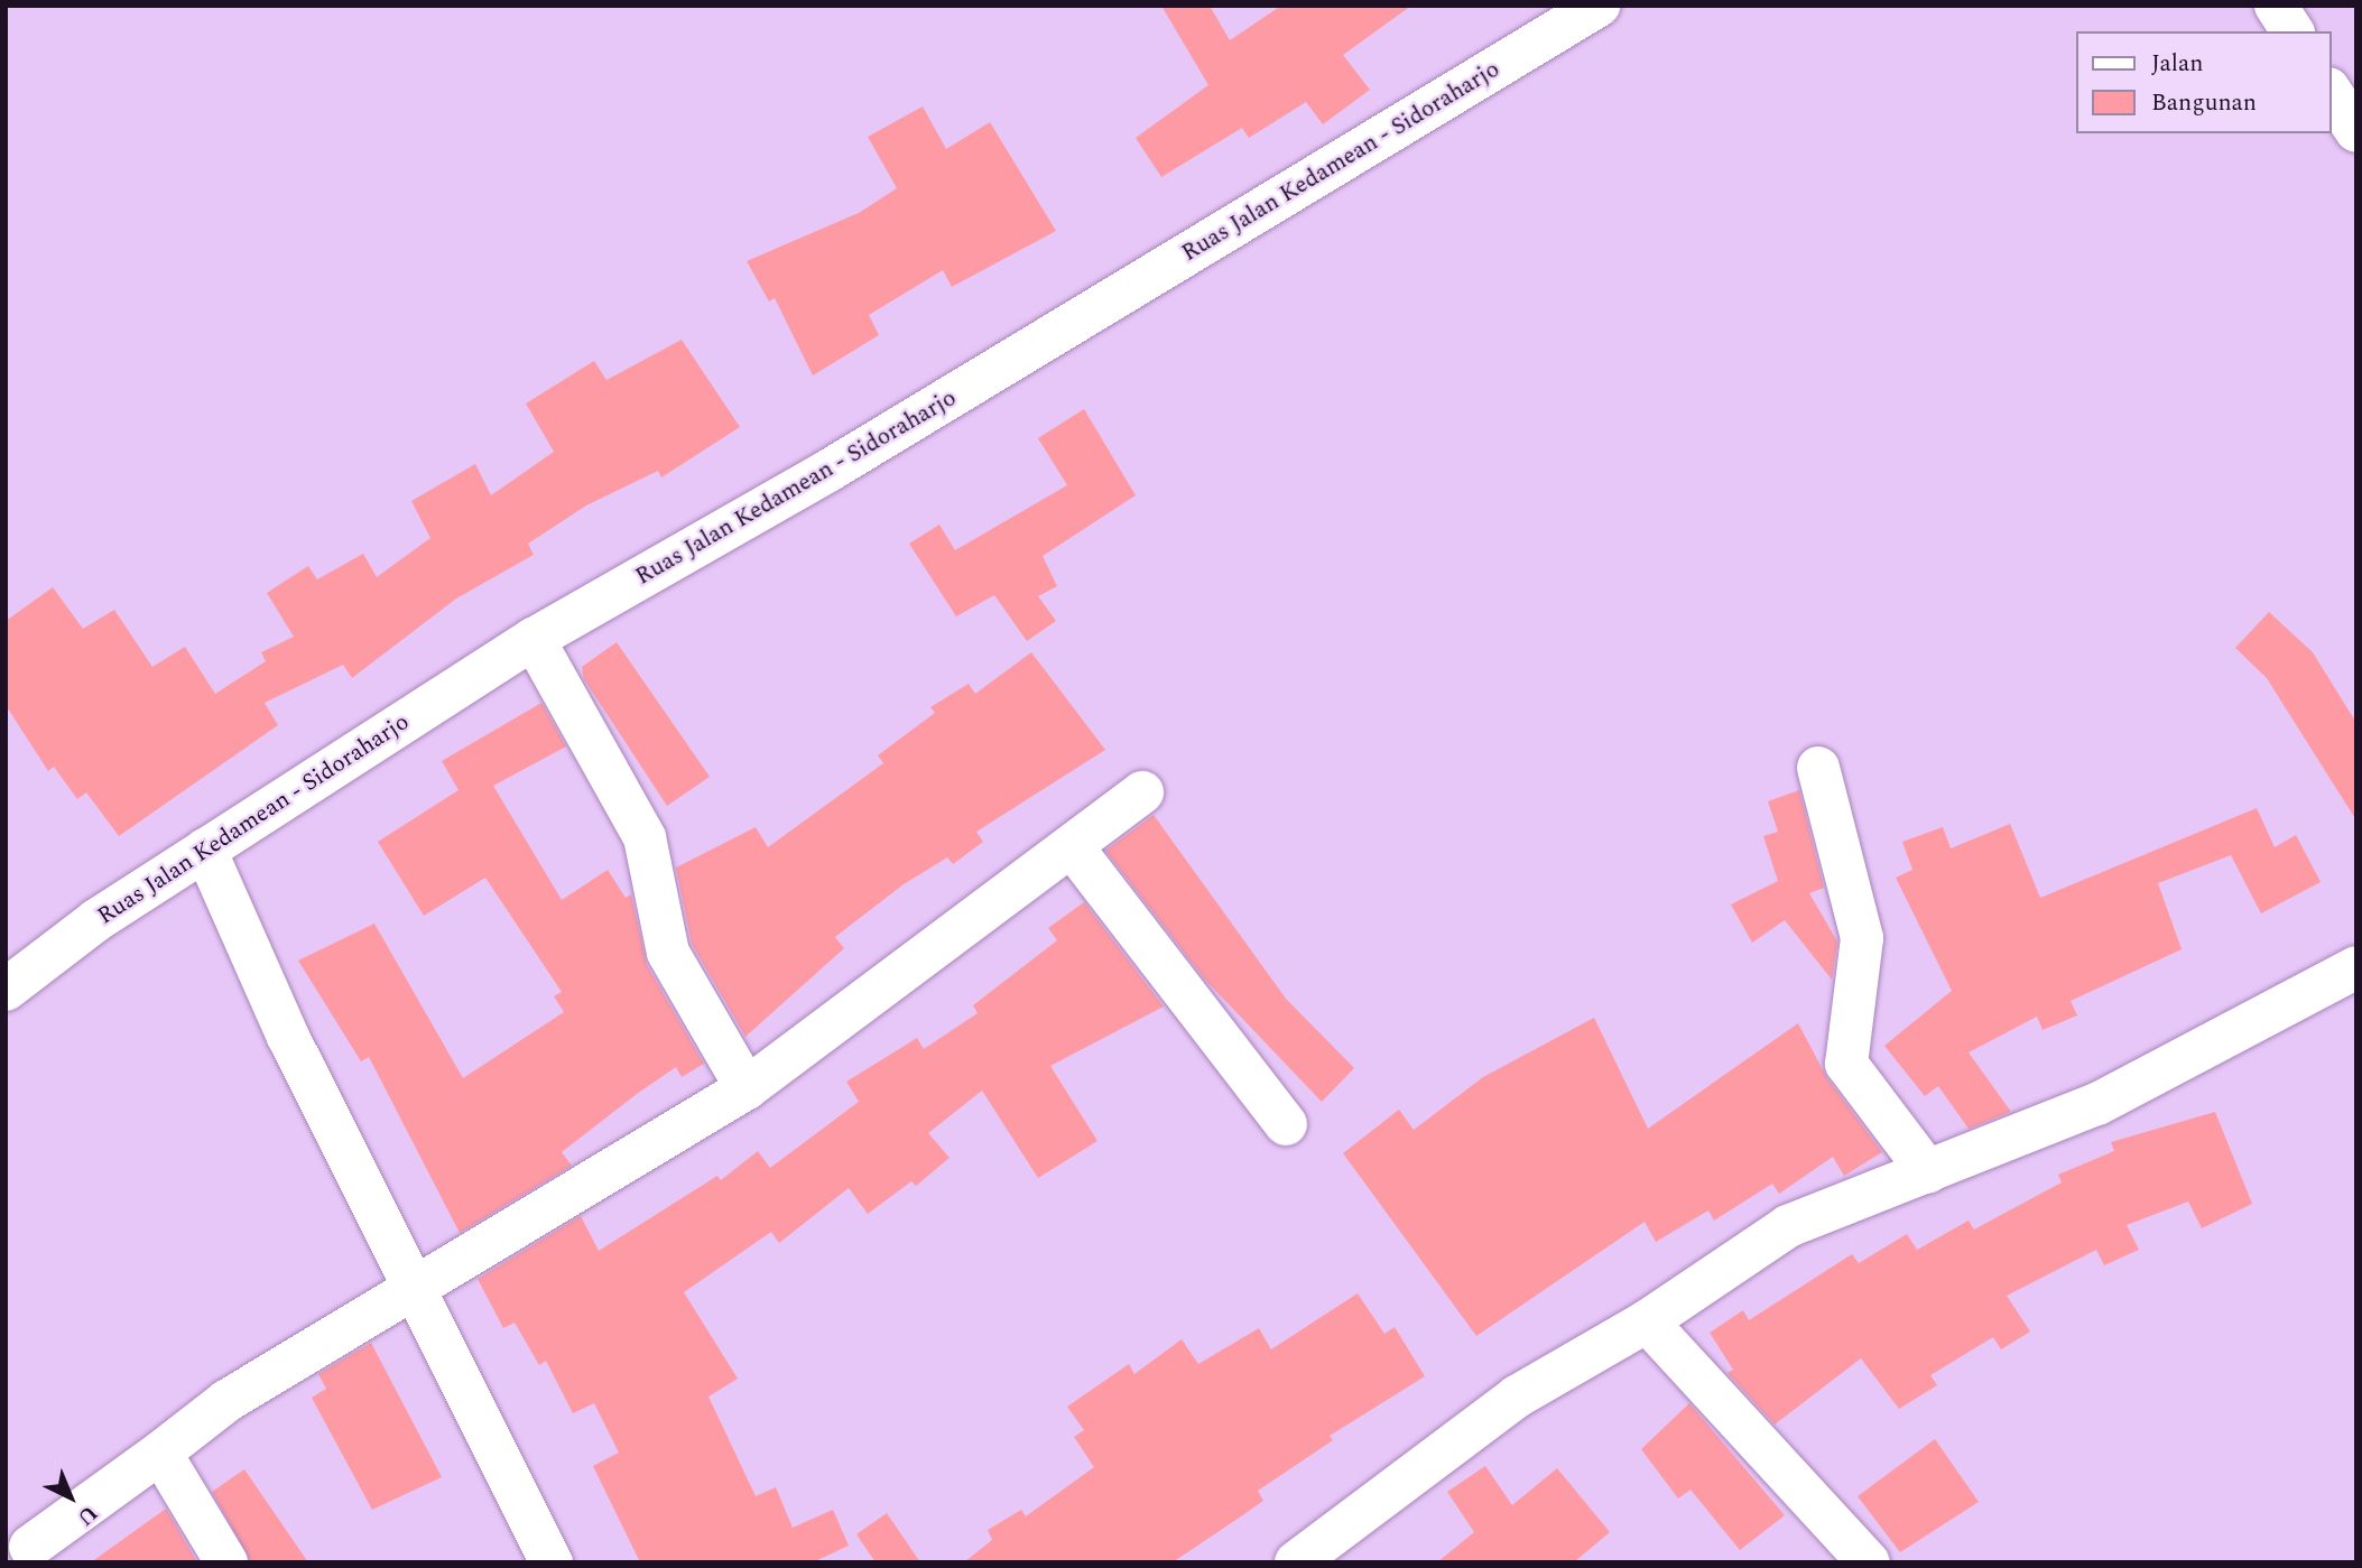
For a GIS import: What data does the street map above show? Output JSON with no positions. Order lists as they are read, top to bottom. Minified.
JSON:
{"streets":{"street":["Ruas Jalan Kedamean - Sidoraharjo"]},"legend":["Jalan","Bangunan"],"north":"bottom right"}
